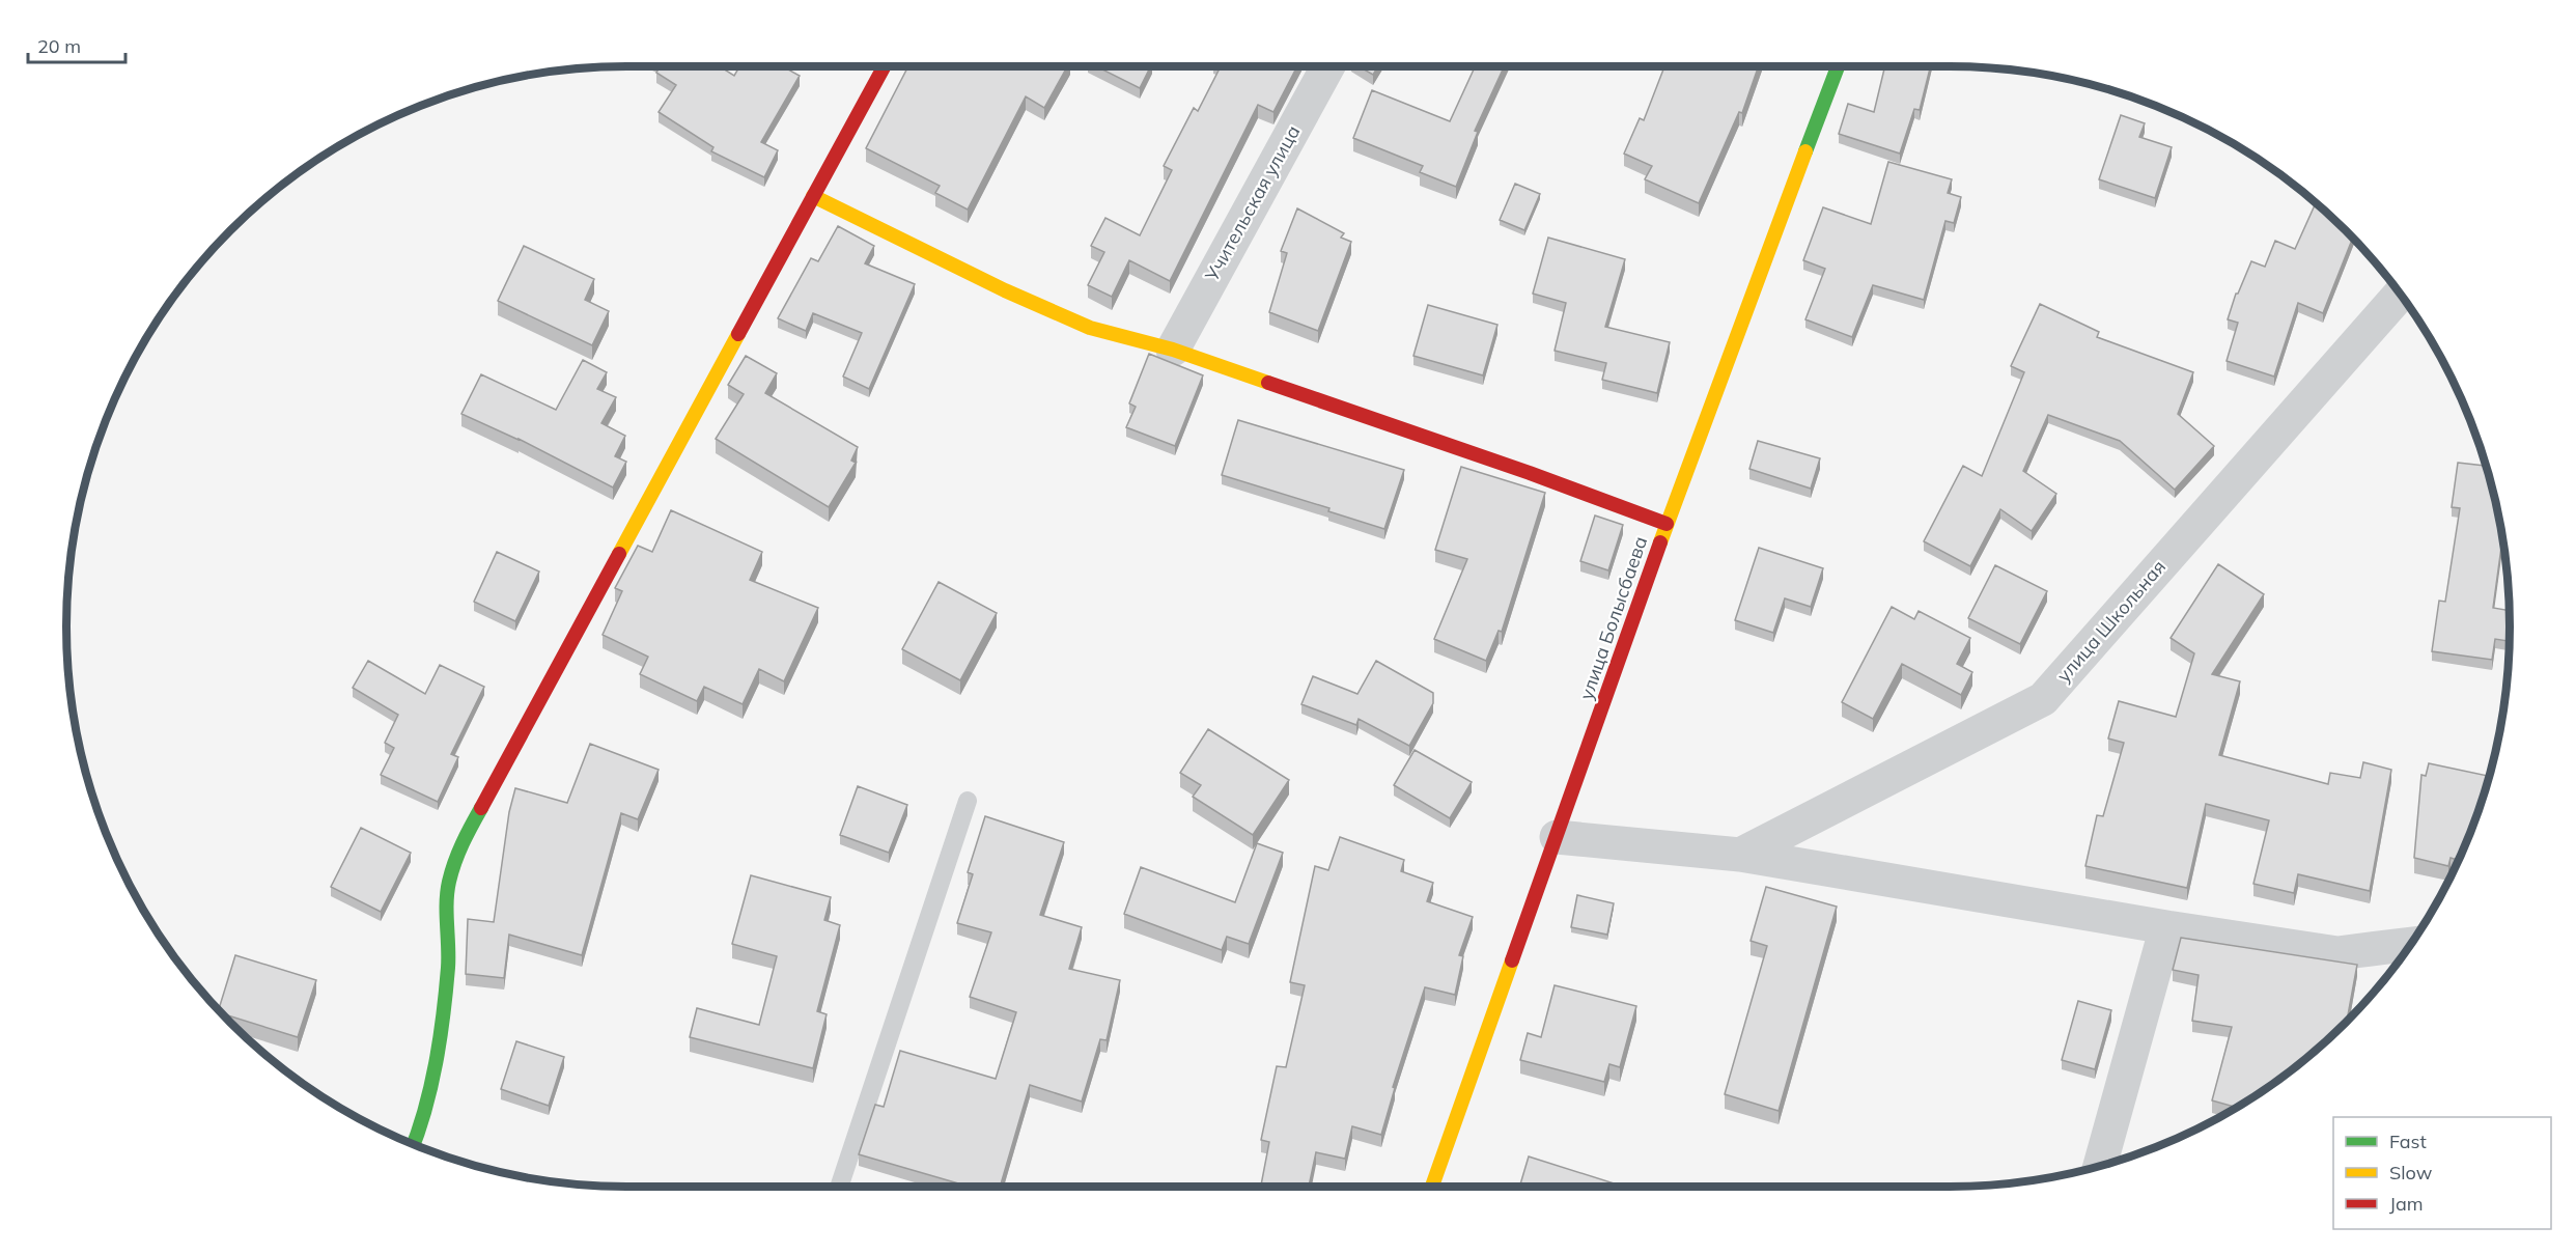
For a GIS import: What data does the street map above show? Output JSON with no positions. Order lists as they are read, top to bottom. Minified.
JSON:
{"streets":{"street":["Учительская улица","улица Болысбаева","улица Школьная"]},"legend":["Fast","Slow","Jam"],"scale_bar":"20 m"}
